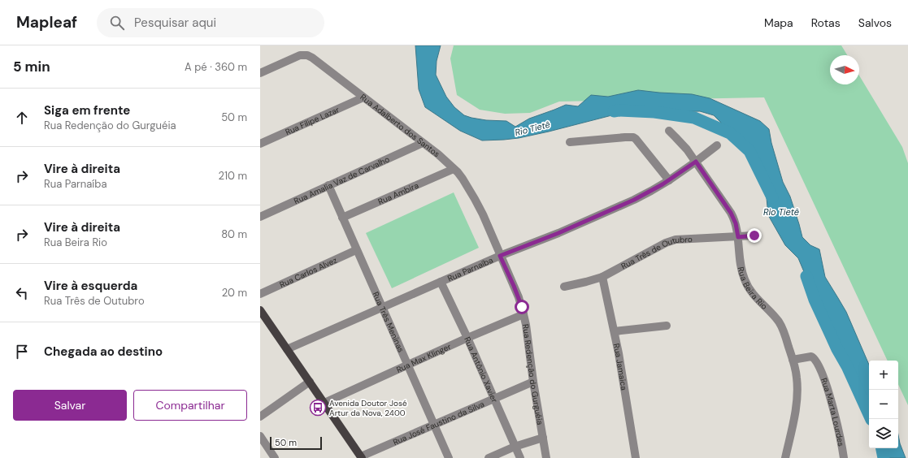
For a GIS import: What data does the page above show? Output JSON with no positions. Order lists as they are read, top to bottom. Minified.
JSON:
{"streets":{"street":["Rua Filipe Lazar","Rua Adalberto dos Santos","Rua Amalia Vaz de Carvalho","Rua Ambira","Rua Três de Outubro","Rua Parnaíba","Rua Carlos Alvez","Rua Beira Rio","Rua Três Meninas","Rua Max Klinger","Rua Jamaica","Rua Antônio Xavier","Rua Redenção do Gurguéia","Rua Marta Lourdes","Rua José Faustino da Silva"]},"crossings":[["Rua Filipe Lazar","Rua Adalberto dos Santos"],["Rua Adalberto dos Santos","Rua Amalia Vaz de Carvalho"],["Rua Adalberto dos Santos","Rua Ambira"],["Rua Adalberto dos Santos","Rua Parnaíba"],["Rua Adalberto dos Santos","Rua Redenção do Gurguéia"],["Rua Amalia Vaz de Carvalho","Rua Três Meninas"],["Rua Ambira","Rua Três Meninas"],["Rua Três de Outubro","Rua Beira Rio"],["Rua Três de Outubro","Rua Jamaica"],["Rua Parnaíba","Rua Beira Rio"],["Rua Parnaíba","Rua Três Meninas"],["Rua Parnaíba","Rua Antônio Xavier"],["Rua Parnaíba","Rua Redenção do Gurguéia"],["Rua Carlos Alvez","Rua Três Meninas"],["Rua Beira Rio","Rua Marta Lourdes"],["Rua Três Meninas","Rua Max Klinger"],["Rua Três Meninas","Rua José Faustino da Silva"],["Rua Max Klinger","Rua Antônio Xavier"],["Rua Max Klinger","Rua Redenção do Gurguéia"],["Rua Antônio Xavier","Rua José Faustino da Silva"],["Rua Redenção do Gurguéia","Rua José Faustino da Silva"]],"water":["Rio Tietê"],"places":{"bus stop":["Avenida Doutor José Artur da Nova, 2400"]},"scale_bar":"50 m","north":"right","page":{"header":"Mapleaf","search":"Pesquisar aqui","nav":["Mapa","Rotas","Salvos"],"heading":["5 min","A pé · 360 m"],"list":[["Siga em frente","Rua Redenção do Gurguéia","50 m"],["Vire à direita","Rua Parnaíba","210 m"],["Vire à direita","Rua Beira Rio","80 m"],["Vire à esquerda","Rua Três de Outubro","20 m"],"Chegada ao destino"],"map_buttons":["+","−"],"buttons":["Salvar","Compartilhar"],"scale":"50 m"}}
